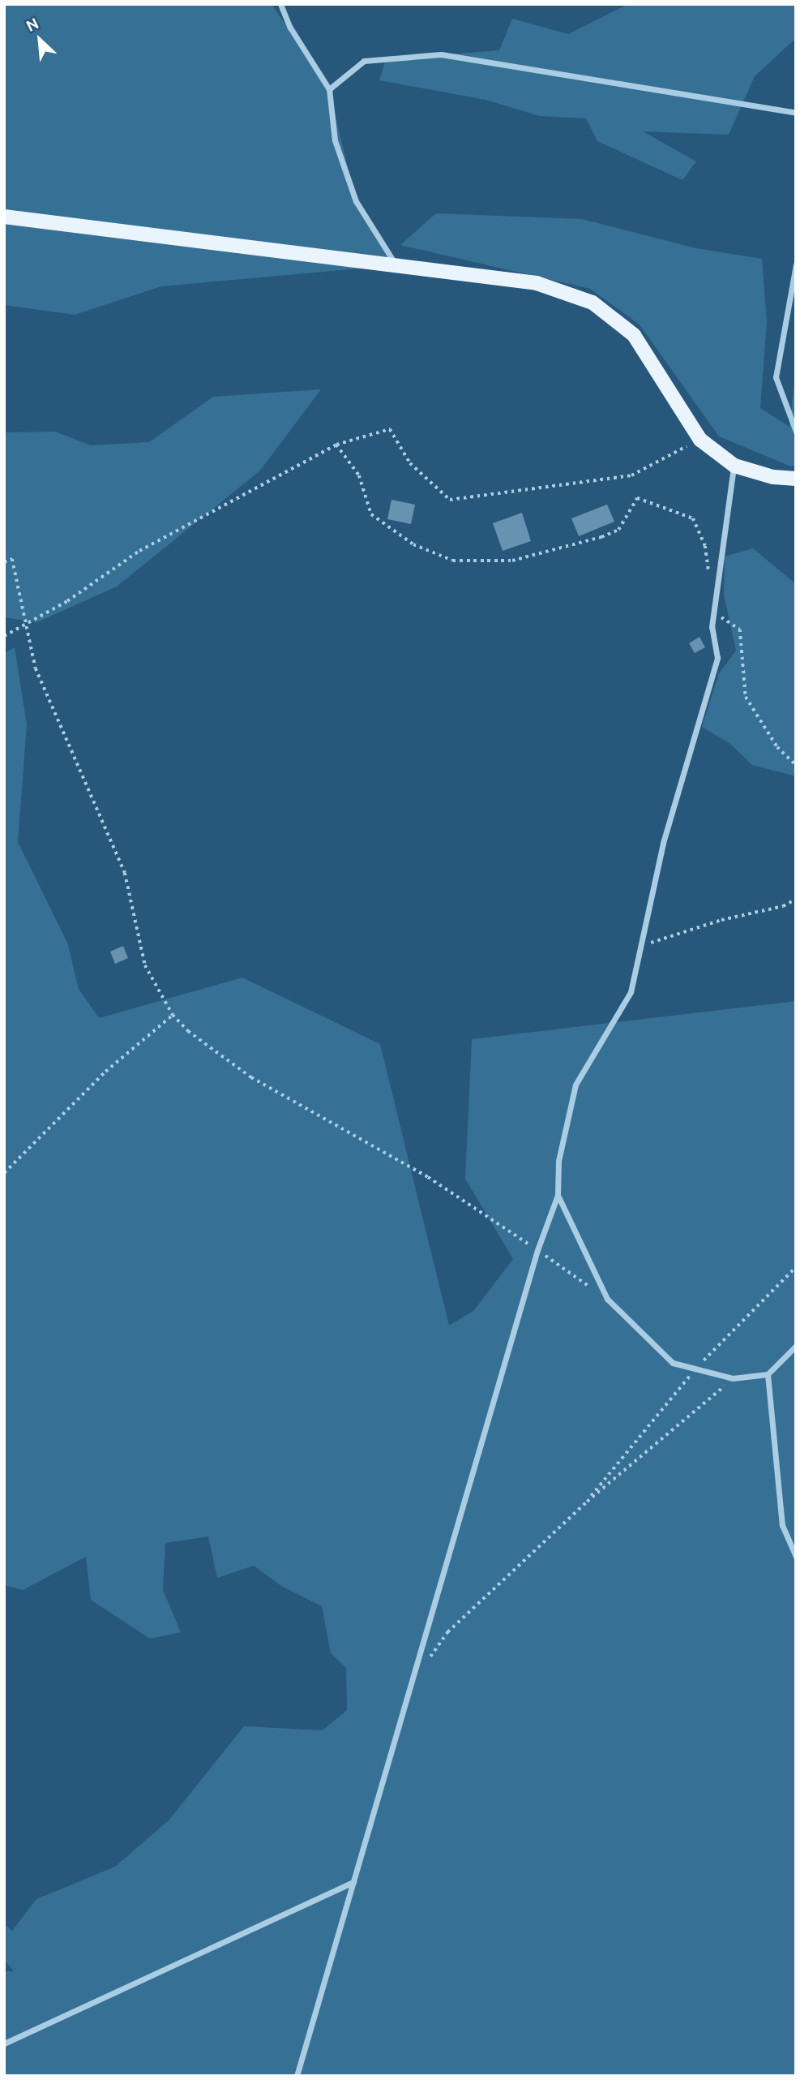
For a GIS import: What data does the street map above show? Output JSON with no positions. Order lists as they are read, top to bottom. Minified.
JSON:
{"north":"top left"}
